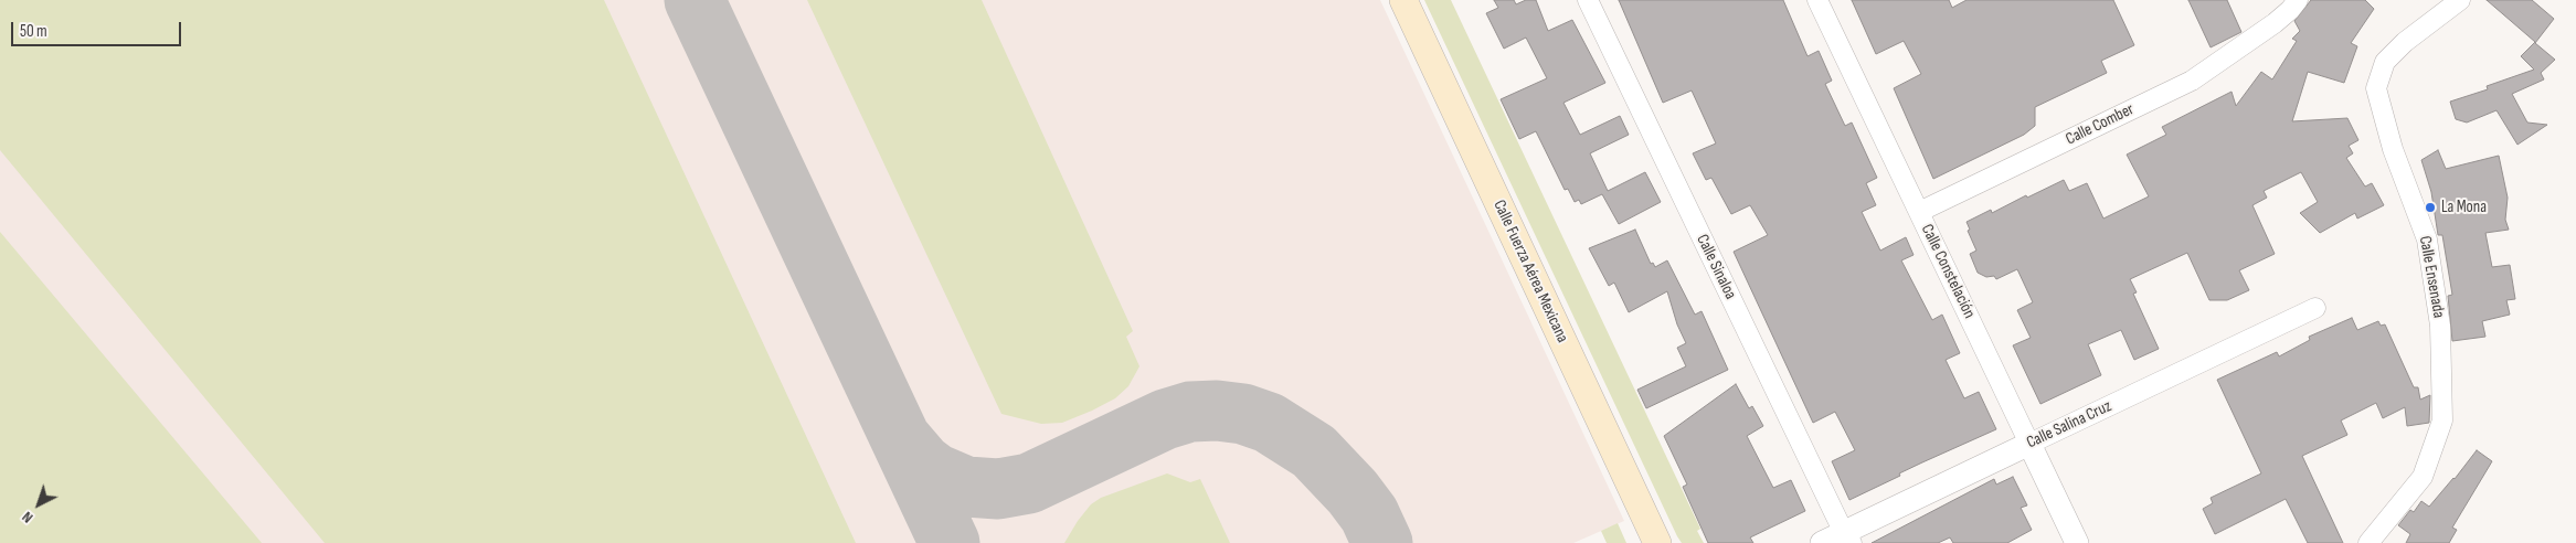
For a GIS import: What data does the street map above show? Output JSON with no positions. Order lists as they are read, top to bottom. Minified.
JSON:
{"streets":{"main road":["Calle Fuerza Aérea Mexicana"],"street":["Calle Comber","Calle Sinaloa","Calle Constelación","Calle Ensenada","Calle Salina Cruz"]},"crossings":[["Calle Comber","Calle Constelación"],["Calle Sinaloa","Calle Salina Cruz"],["Calle Constelación","Calle Salina Cruz"]],"places":["La Mona"],"scale_bar":"50 m","north":"bottom left"}
